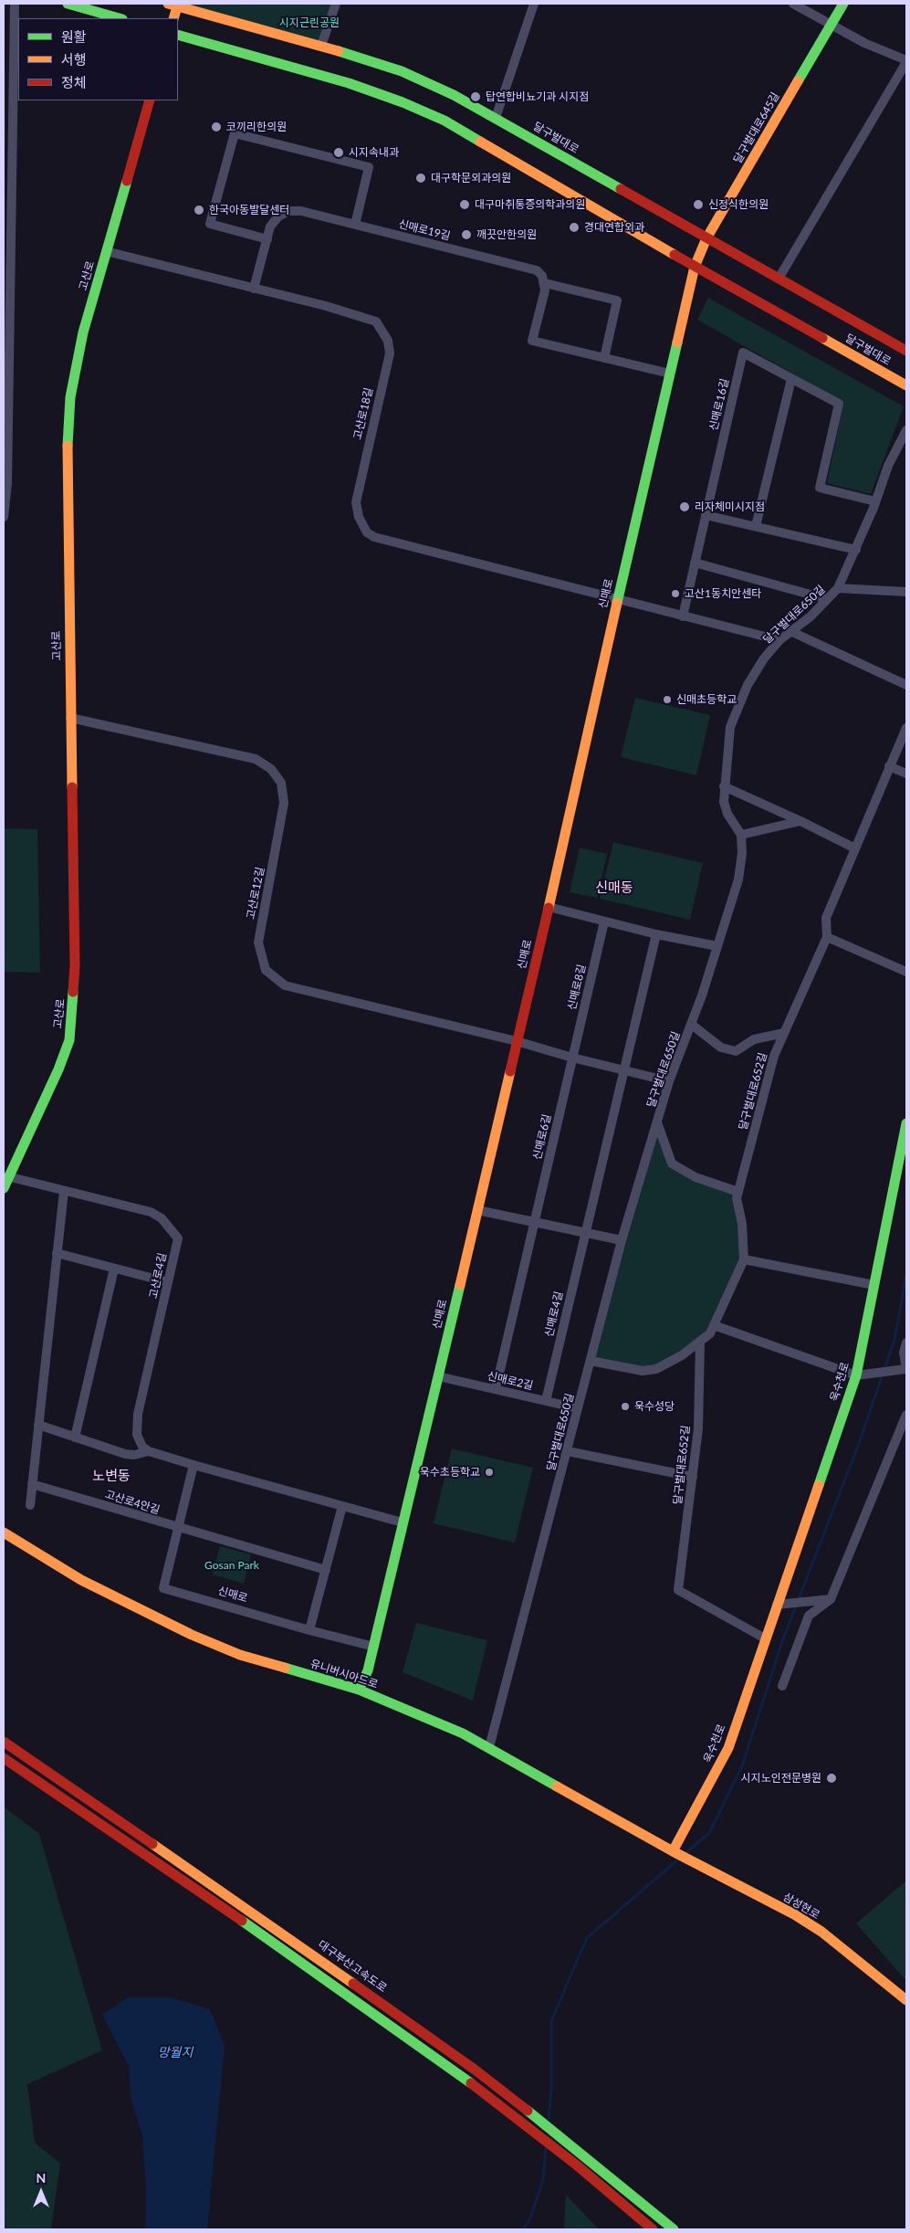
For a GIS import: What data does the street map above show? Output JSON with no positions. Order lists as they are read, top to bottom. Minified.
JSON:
{"streets":{"main road":["달구벌대로645길","달구벌대로","고산로","신매로","욱수천로","유니버시아드로","삼성현로","대구부산고속도로"],"street":["신매로19길","신매로16길","고산로18길","달구벌대로650길","고산로12길","신매로8길","달구벌대로652길","신매로6길","고산로4길","신매로4길","신매로2길","고산로4안길"]},"crossings":[["달구벌대로645길","달구벌대로"],["달구벌대로645길","신매로"],["달구벌대로","신매로"],["신매로19길","고산로18길"],["고산로","고산로18길"],["고산로","고산로12길"],["고산로","고산로4길"],["신매로16길","달구벌대로650길"],["고산로18길","신매로"],["신매로","고산로12길"],["신매로","신매로2길"],["신매로","고산로4안길"],["신매로","유니버시아드로"],["달구벌대로650길","달구벌대로652길"],["달구벌대로650길","신매로2길"],["달구벌대로650길","유니버시아드로"],["신매로8길","신매로6길"],["달구벌대로652길","욱수천로"],["신매로4길","신매로2길"],["욱수천로","유니버시아드로"],["욱수천로","삼성현로"],["유니버시아드로","삼성현로"]],"districts":["신매동","노변동"],"water":["망월지"],"parks":["시지근린공원","Gosan Park"],"places":["탑연합비뇨기과 시지점","코끼리한의원","시지속내과","대구학문외과의원","대구마취통증의학과의원","신정식한의원","한국아동발달센터","경대연합외과","깨끗안한의원","리자체미시지점","고산1동치안센타","신매초등학교","욱수성당","욱수초등학교","시지노인전문병원"],"legend":["원활","서행","정체"],"north":"top"}
